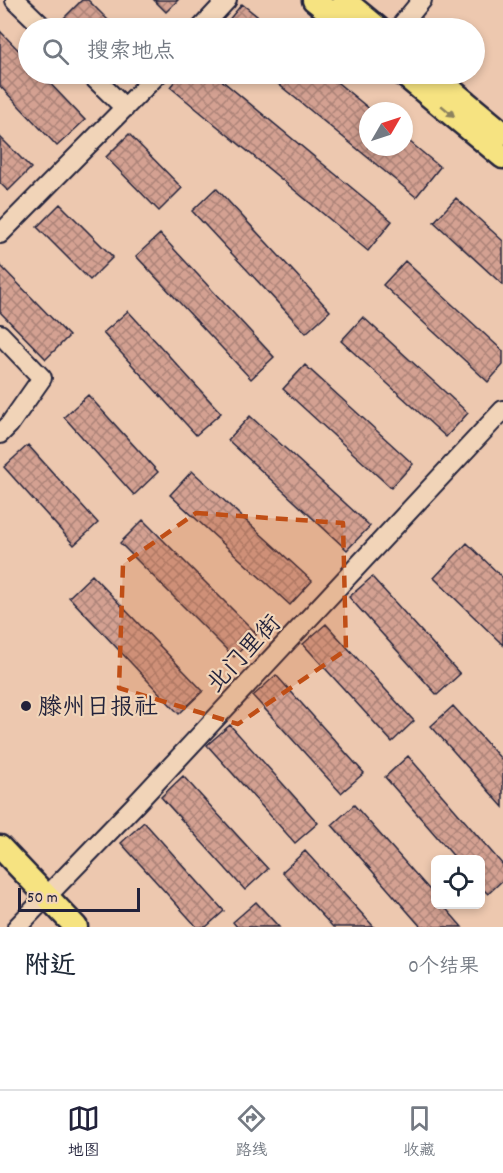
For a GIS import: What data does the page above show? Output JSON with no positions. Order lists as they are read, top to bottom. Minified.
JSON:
{"streets":{"street":["北门里街"]},"places":["滕州日报社"],"scale_bar":"50 m","north":"top right","page":{"search":"搜索地点","scale":"50 m","heading":["附近","0个结果"],"nav":["地图","路线","收藏"]}}
